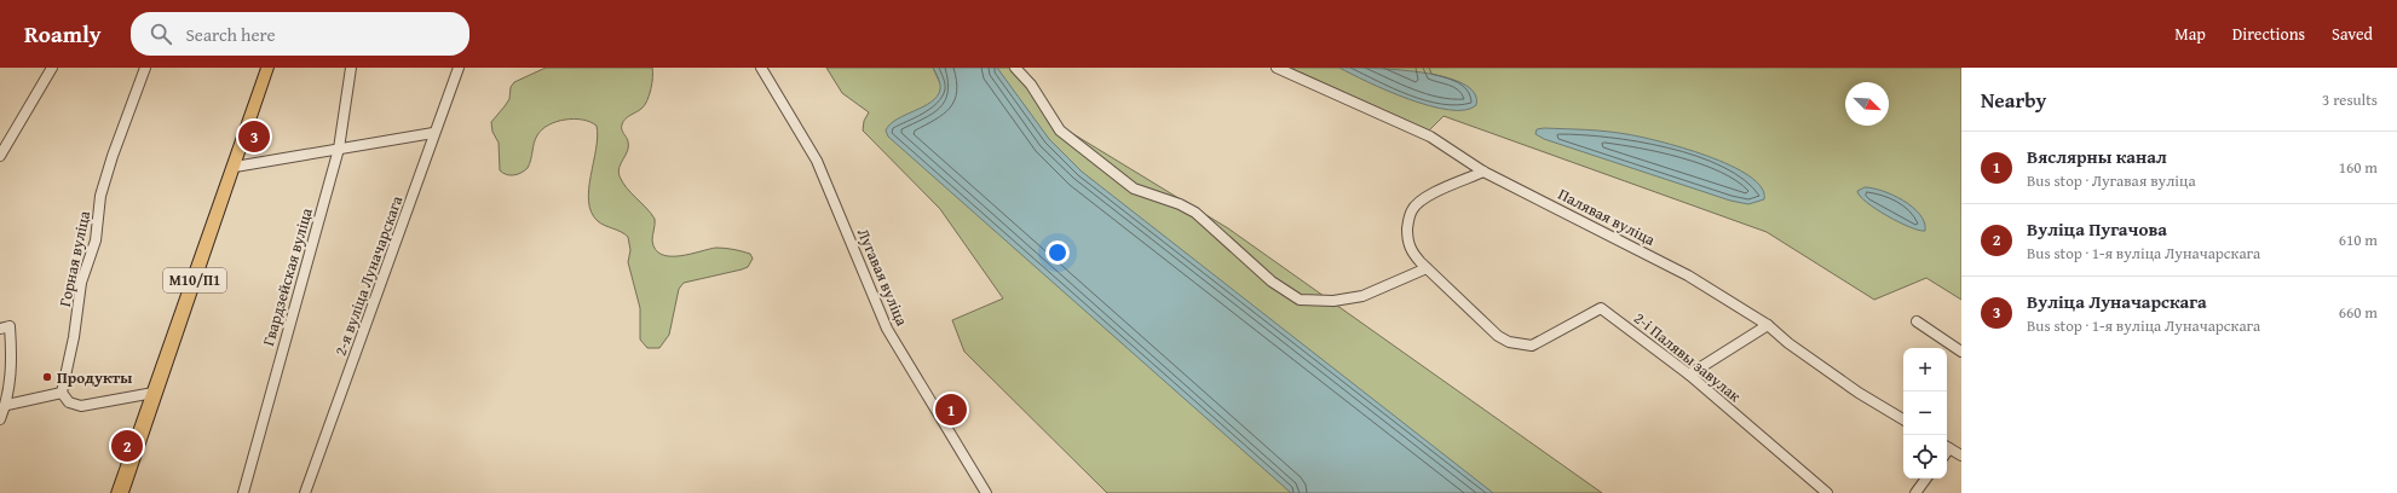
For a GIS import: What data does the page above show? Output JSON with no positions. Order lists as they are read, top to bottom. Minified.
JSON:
{"streets":{"main road":["М10/П1"],"street":["Палявая вуліца","Горная вуліца","2-я вуліца Луначарскага","Гвардзейская вуліца","Лугавая вуліца","2-і Палявы завулак"]},"places":["Продукты"],"north":"bottom right","page":{"header":"Roamly","search":"Search here","nav":["Map","Directions","Saved"],"heading":["Nearby","3 results"],"pins":["3","1","2"],"list":[{"mark":"1","name":"Вяслярны канал","note":"Bus stop · Лугавая вуліца","value":"160 m"},{"mark":"2","name":"Вуліца Пугачова","note":"Bus stop · 1-я вуліца Луначарскага","value":"610 m"},{"mark":"3","name":"Вуліца Луначарскага","note":"Bus stop · 1-я вуліца Луначарскага","value":"660 m"}],"map_buttons":["+","−"]}}
